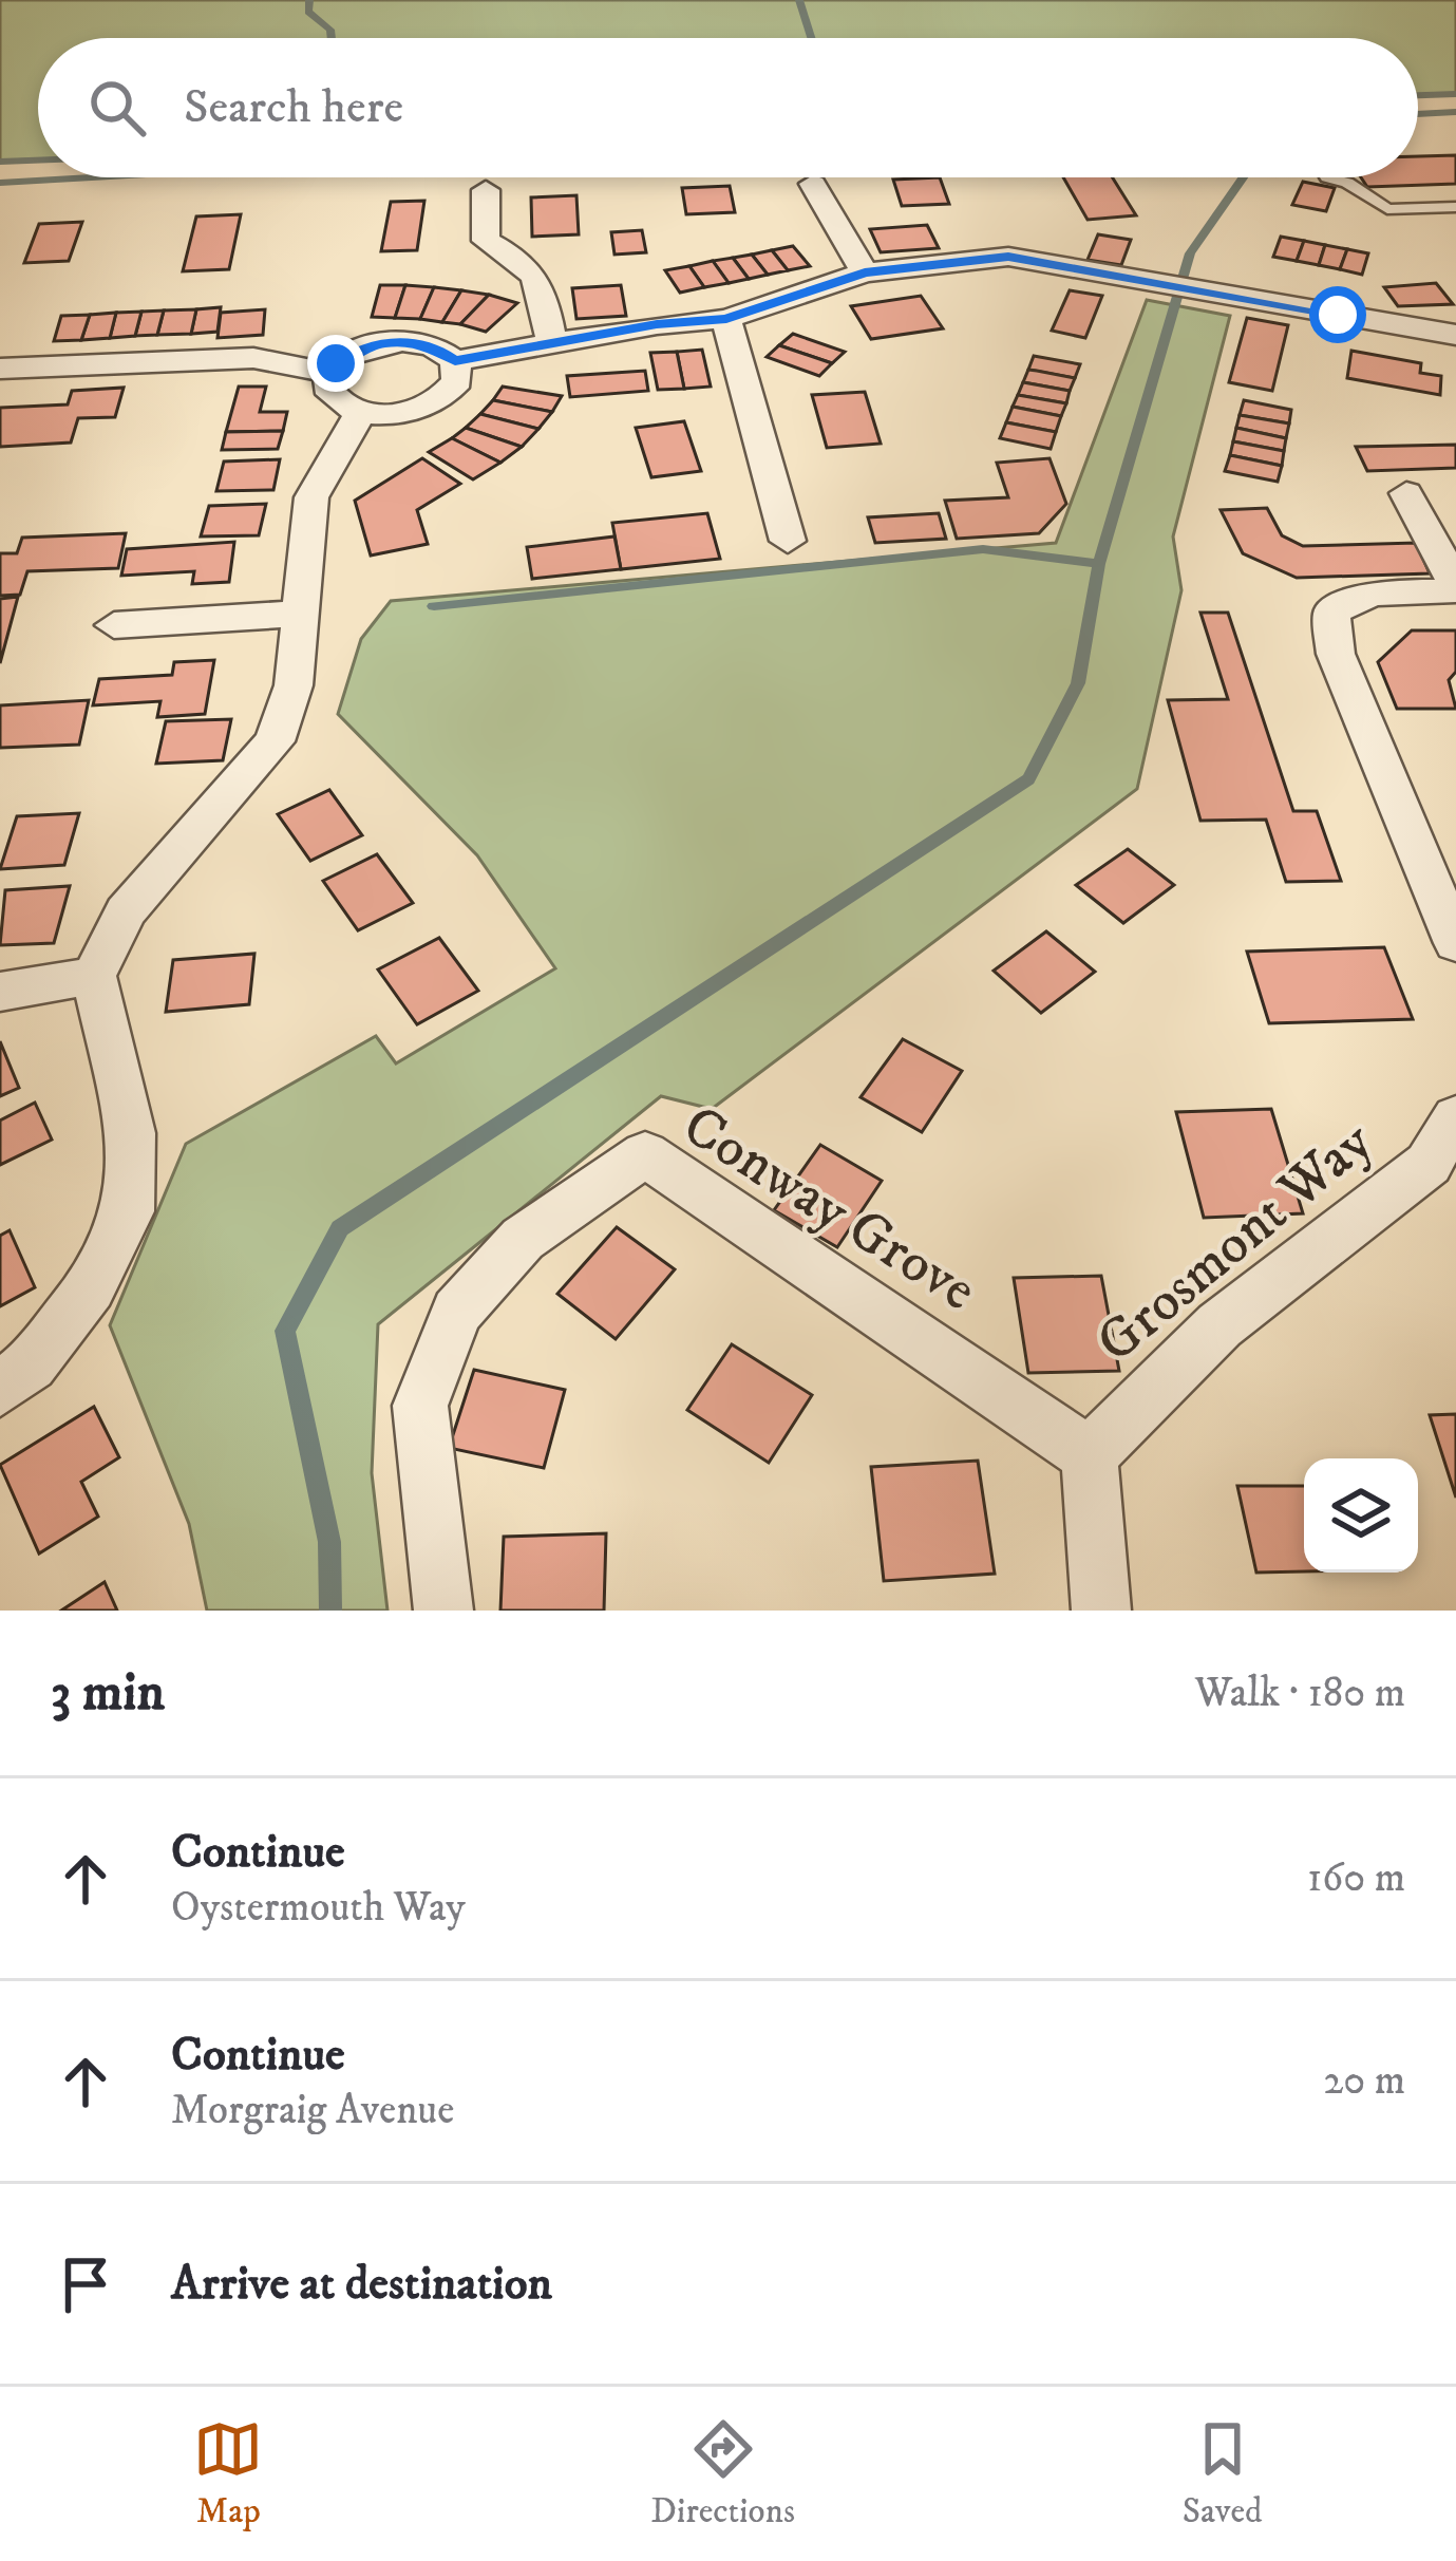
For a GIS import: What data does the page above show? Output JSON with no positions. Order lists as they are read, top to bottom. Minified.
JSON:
{"streets":{"street":["Conway Grove","Grosmont Way"]},"crossings":[["Conway Grove","Grosmont Way"]],"page":{"search":"Search here","heading":["3 min","Walk · 180 m"],"list":[["Continue","Oystermouth Way","160 m"],["Continue","Morgraig Avenue","20 m"],"Arrive at destination"],"nav":["Map","Directions","Saved"]}}
